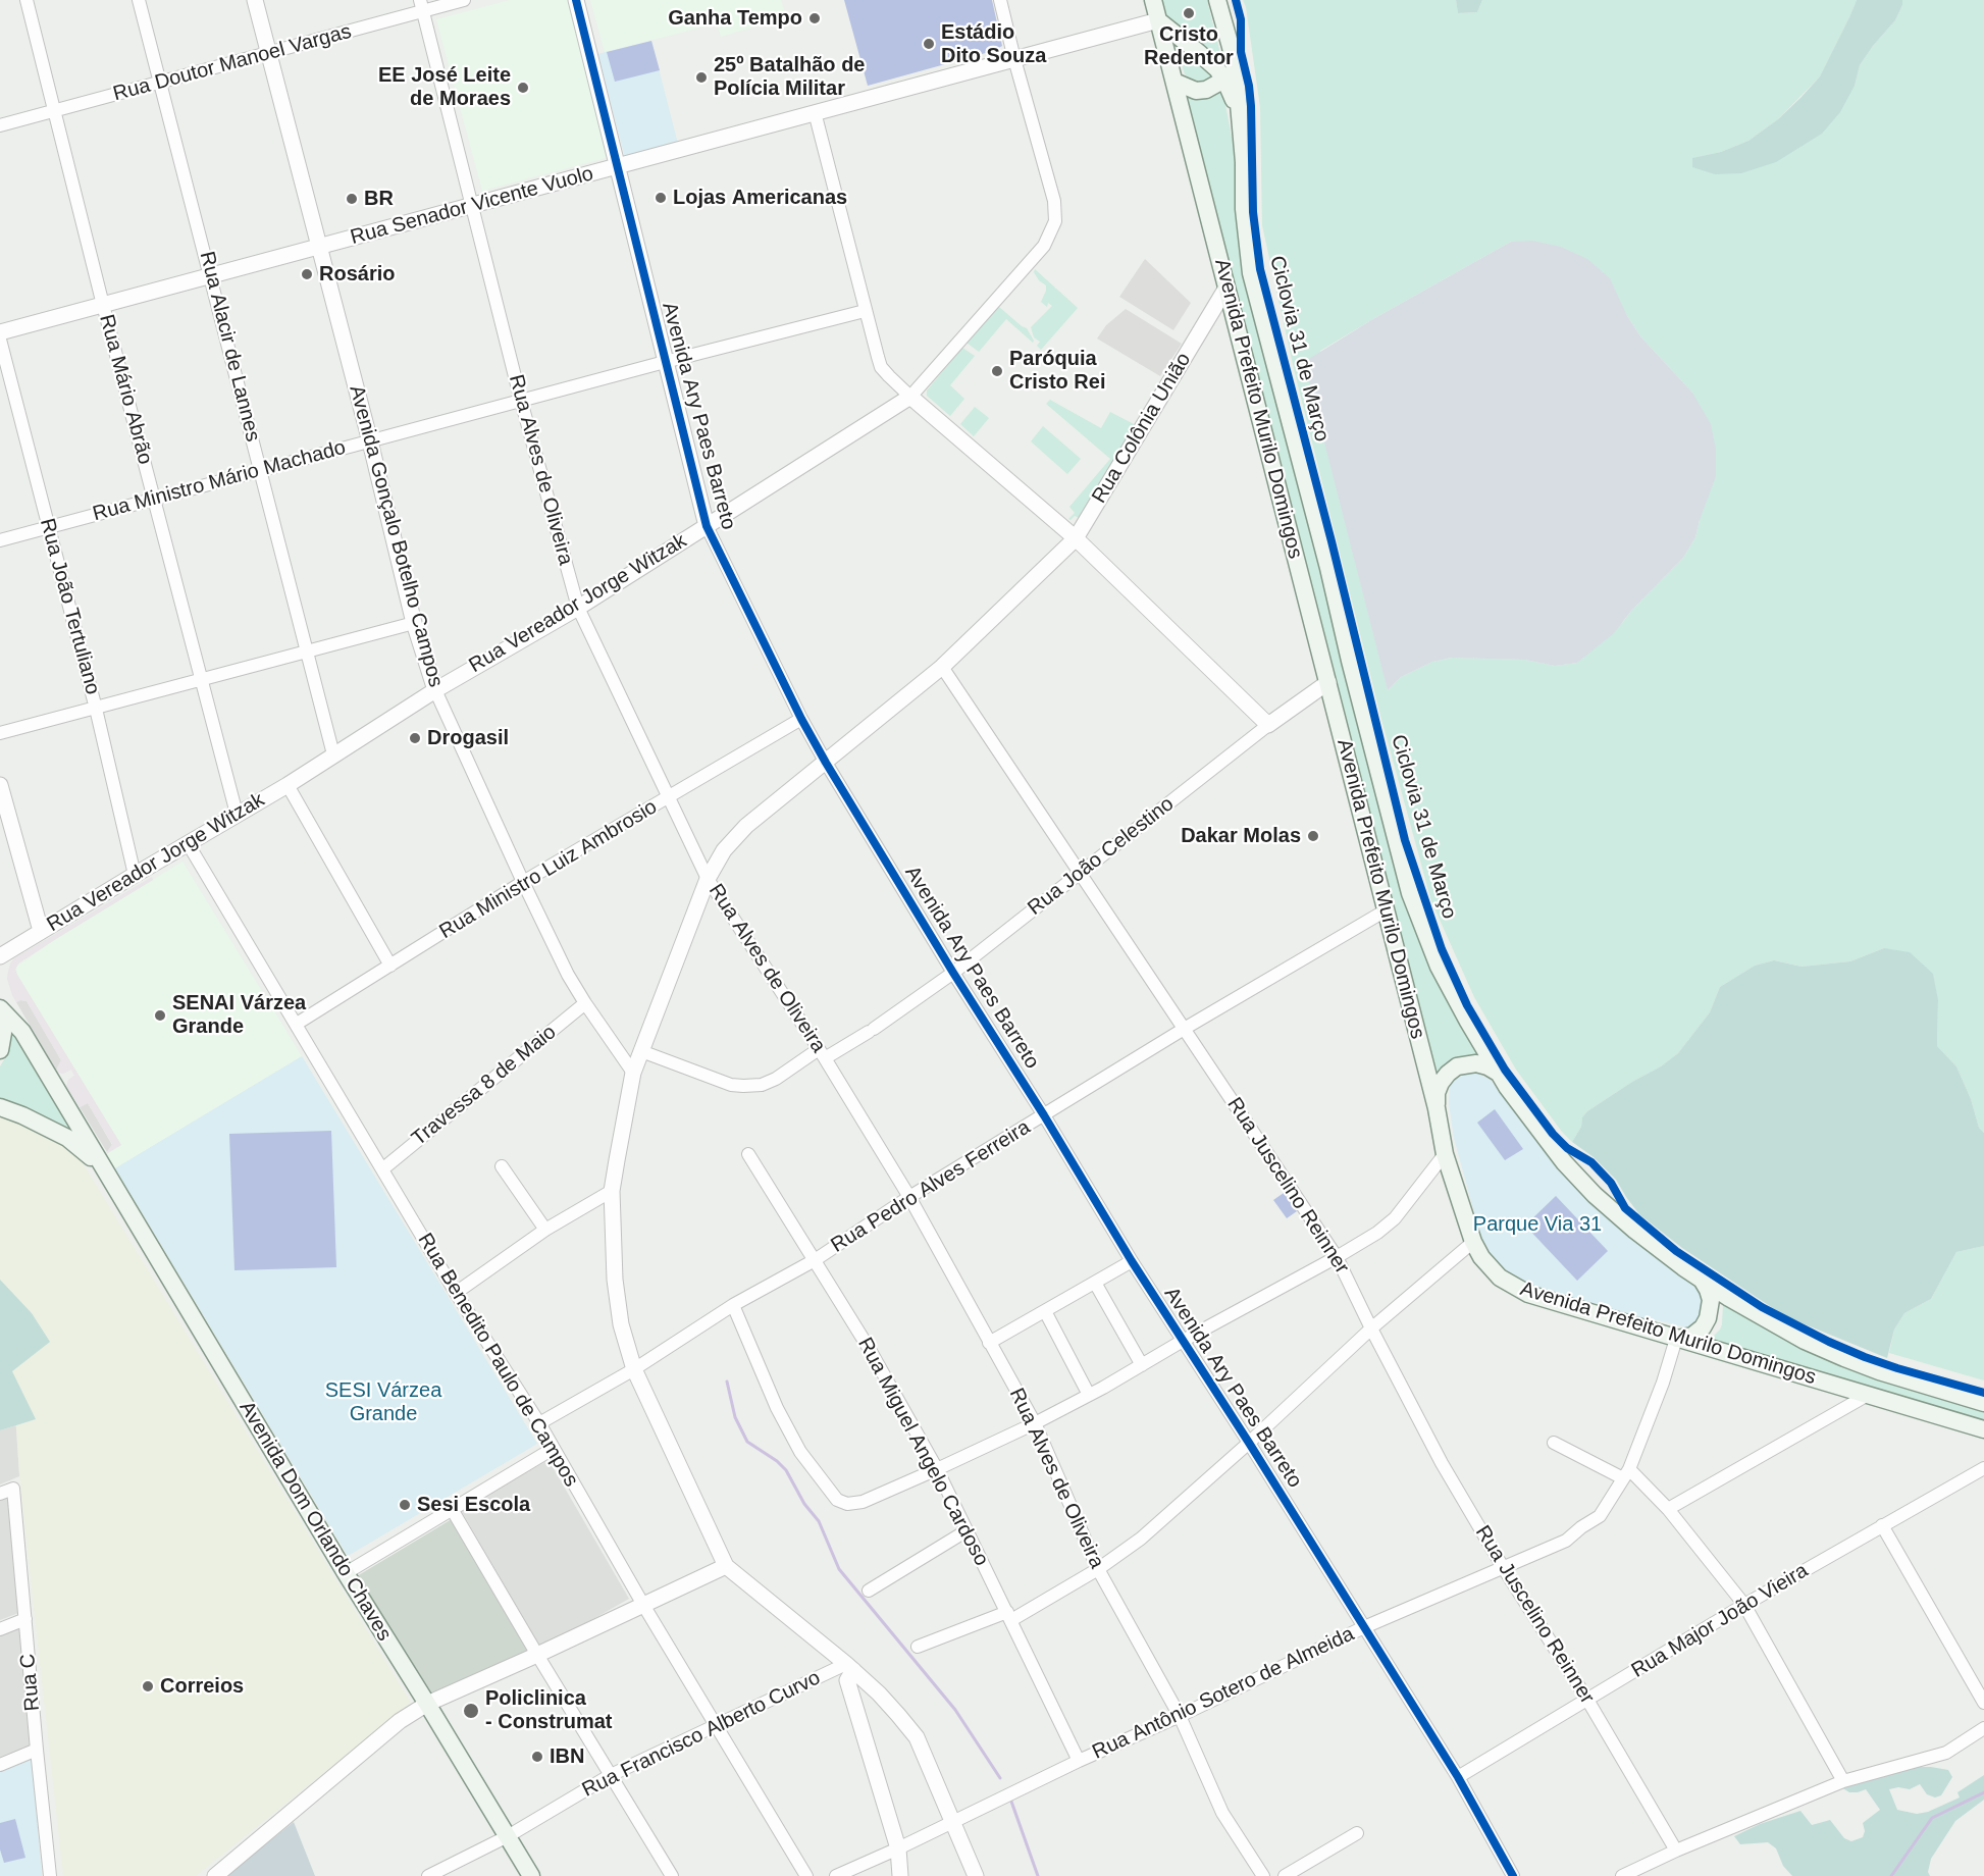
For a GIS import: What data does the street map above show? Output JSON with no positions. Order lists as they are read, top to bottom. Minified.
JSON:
{"streets":{"main road":["Avenida Prefeito Murilo Domingos","Avenida Dom Orlando Chaves"],"street":["Rua Doutor Manoel Vargas","Rua Senador Vicente Vuolo","Rua Alacir de Lannes","Rua Mário Abrão","Avenida Ary Paes Barreto","Rua Colônia União","Rua Alves de Oliveira","Rua Ministro Mário Machado","Avenida Gonçalo Botelho Campos","Rua Vereador Jorge Witzak","Rua João Tertuliano","Rua João Celestino","Rua Ministro Luiz Ambrosio","Travessa 8 de Maio","Rua Juscelino Reinner","Rua Pedro Alves Ferreira","Rua Benedito Paulo de Campos","Rua Miguel Angelo Cardoso","Rua Major João Vieira","Rua C","Rua Antônio Sotero de Almeida","Rua Francisco Alberto Curvo"],"cycle path":["Ciclovia 31 de Março"]},"crossings":[["Rua Doutor Manoel Vargas","Rua Alacir de Lannes"],["Rua Doutor Manoel Vargas","Rua Mário Abrão"],["Rua Doutor Manoel Vargas","Rua Alves de Oliveira"],["Rua Doutor Manoel Vargas","Avenida Gonçalo Botelho Campos"],["Rua Senador Vicente Vuolo","Rua Alacir de Lannes"],["Rua Senador Vicente Vuolo","Rua Mário Abrão"],["Rua Senador Vicente Vuolo","Avenida Prefeito Murilo Domingos"],["Rua Senador Vicente Vuolo","Avenida Ary Paes Barreto"],["Rua Senador Vicente Vuolo","Rua Alves de Oliveira"],["Rua Senador Vicente Vuolo","Avenida Gonçalo Botelho Campos"],["Rua Senador Vicente Vuolo","Rua Vereador Jorge Witzak"],["Rua Alacir de Lannes","Rua Ministro Mário Machado"],["Rua Alacir de Lannes","Rua Vereador Jorge Witzak"],["Rua Mário Abrão","Rua Ministro Mário Machado"],["Rua Mário Abrão","Rua Vereador Jorge Witzak"],["Avenida Prefeito Murilo Domingos","Rua Colônia União"],["Avenida Prefeito Murilo Domingos","Rua João Celestino"],["Avenida Prefeito Murilo Domingos","Rua Pedro Alves Ferreira"],["Avenida Prefeito Murilo Domingos","Rua Antônio Sotero de Almeida"],["Avenida Ary Paes Barreto","Rua Colônia União"],["Avenida Ary Paes Barreto","Rua Ministro Mário Machado"],["Avenida Ary Paes Barreto","Rua Vereador Jorge Witzak"],["Avenida Ary Paes Barreto","Rua João Celestino"],["Avenida Ary Paes Barreto","Rua Ministro Luiz Ambrosio"],["Avenida Ary Paes Barreto","Rua Pedro Alves Ferreira"],["Avenida Ary Paes Barreto","Rua Major João Vieira"],["Avenida Ary Paes Barreto","Rua Antônio Sotero de Almeida"],["Rua Colônia União","Rua Alves de Oliveira"],["Rua Colônia União","Avenida Gonçalo Botelho Campos"],["Rua Colônia União","Rua João Celestino"],["Rua Colônia União","Rua Juscelino Reinner"],["Rua Colônia União","Rua Pedro Alves Ferreira"],["Rua Alves de Oliveira","Rua Ministro Mário Machado"],["Rua Alves de Oliveira","Rua Vereador Jorge Witzak"],["Rua Alves de Oliveira","Rua João Celestino"],["Rua Alves de Oliveira","Rua Ministro Luiz Ambrosio"],["Rua Alves de Oliveira","Rua Pedro Alves Ferreira"],["Rua Alves de Oliveira","Rua Antônio Sotero de Almeida"],["Rua Ministro Mário Machado","Avenida Gonçalo Botelho Campos"],["Rua Ministro Mário Machado","Rua João Tertuliano"],["Avenida Gonçalo Botelho Campos","Rua Vereador Jorge Witzak"],["Avenida Gonçalo Botelho Campos","Rua Ministro Luiz Ambrosio"],["Avenida Gonçalo Botelho Campos","Travessa 8 de Maio"],["Rua Vereador Jorge Witzak","Rua João Tertuliano"],["Rua Vereador Jorge Witzak","Rua Benedito Paulo de Campos"],["Rua João Celestino","Rua Juscelino Reinner"],["Rua Ministro Luiz Ambrosio","Rua Benedito Paulo de Campos"],["Travessa 8 de Maio","Rua Benedito Paulo de Campos"],["Rua Juscelino Reinner","Rua Pedro Alves Ferreira"],["Rua Juscelino Reinner","Rua Major João Vieira"],["Rua Juscelino Reinner","Rua Antônio Sotero de Almeida"],["Rua Pedro Alves Ferreira","Rua Benedito Paulo de Campos"],["Rua Pedro Alves Ferreira","Rua Miguel Angelo Cardoso"],["Rua Benedito Paulo de Campos","Rua Francisco Alberto Curvo"],["Rua Miguel Angelo Cardoso","Rua Antônio Sotero de Almeida"],["Avenida Dom Orlando Chaves","Rua Francisco Alberto Curvo"]],"parks":["Parque Via 31","SESI Várzea Grande"],"places":["Cristo Redentor","Ganha Tempo","Estádio Dito Souza","25º Batalhão de Polícia Militar","EE José Leite de Moraes","Lojas Americanas","BR","Rosário","Paróquia Cristo Rei","Drogasil","Dakar Molas","SENAI Várzea Grande","Sesi Escola","Correios","Policlinica - Construmat","IBN"]}
